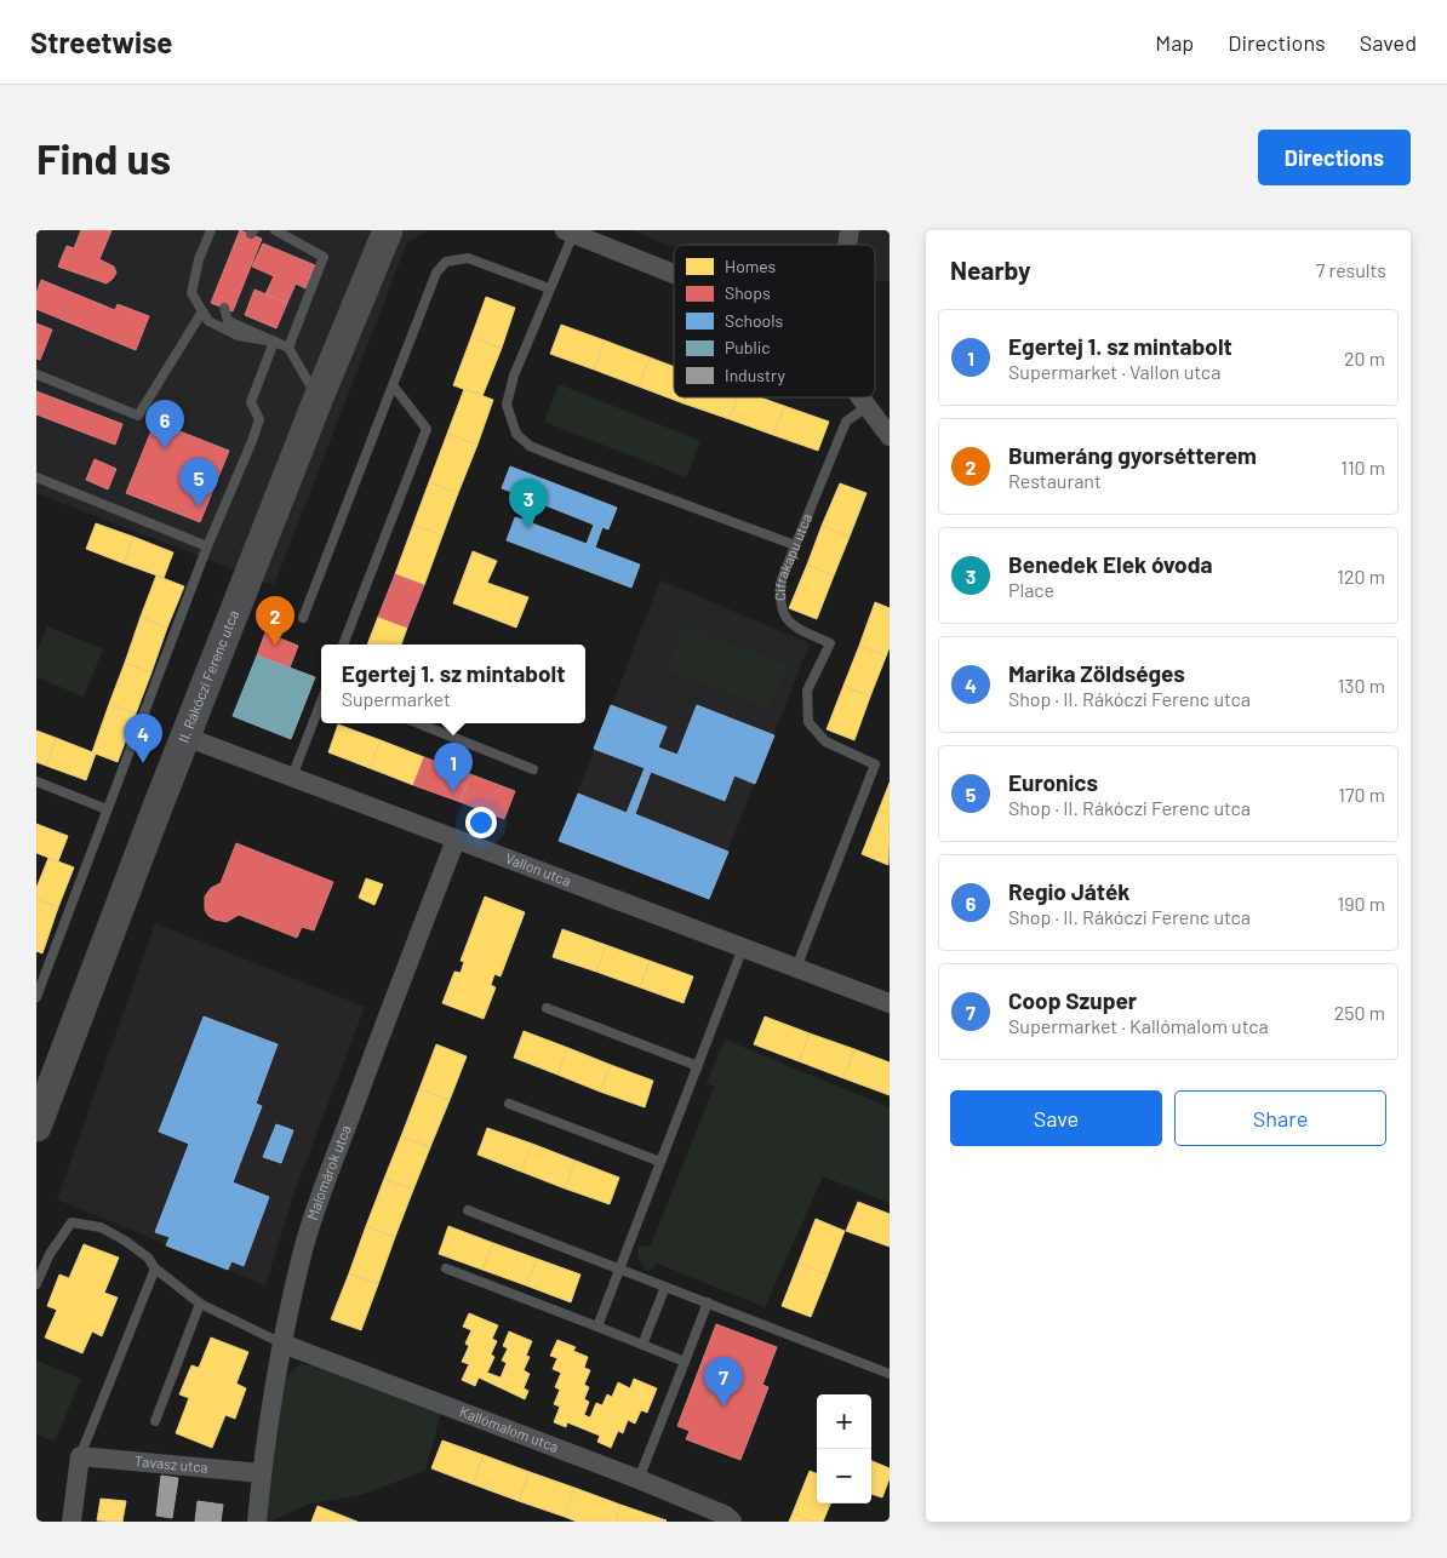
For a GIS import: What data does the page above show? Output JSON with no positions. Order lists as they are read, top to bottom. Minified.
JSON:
{"streets":{"main road":["II. Rákóczi Ferenc utca"],"street":["Vallon utca","Malomárok utca","Kallómalom utca","Tavasz utca"],"lane":["Cifrakapu utca"]},"crossings":[["Cifrakapu utca","Vallon utca"],["II. Rákóczi Ferenc utca","Vallon utca"],["Vallon utca","Malomárok utca"],["Malomárok utca","Kallómalom utca"],["Malomárok utca","Tavasz utca"]],"legend":["Homes","Shops","Schools","Public","Industry"],"page":{"header":"Streetwise","nav":["Map","Directions","Saved"],"buttons":["Directions",["Save","Share"]],"title":"Find us","heading":["Nearby","7 results"],"list":[{"mark":"1","name":"Egertej 1. sz mintabolt","note":"Supermarket · Vallon utca","value":"20 m"},{"mark":"2","name":"Bumeráng gyorsétterem","note":"Restaurant","value":"110 m"},{"mark":"3","name":"Benedek Elek óvoda","note":"Place","value":"120 m"},{"mark":"4","name":"Marika Zöldséges","note":"Shop · II. Rákóczi Ferenc utca","value":"130 m"},{"mark":"5","name":"Euronics","note":"Shop · II. Rákóczi Ferenc utca","value":"170 m"},{"mark":"6","name":"Regio Játék","note":"Shop · II. Rákóczi Ferenc utca","value":"190 m"},{"mark":"7","name":"Coop Szuper","note":"Supermarket · Kallómalom utca","value":"250 m"}],"pins":["6","5","3","2","4","1","7"],"popup":["Egertej 1. sz mintabolt","Supermarket"],"map_buttons":["+","−"]}}
